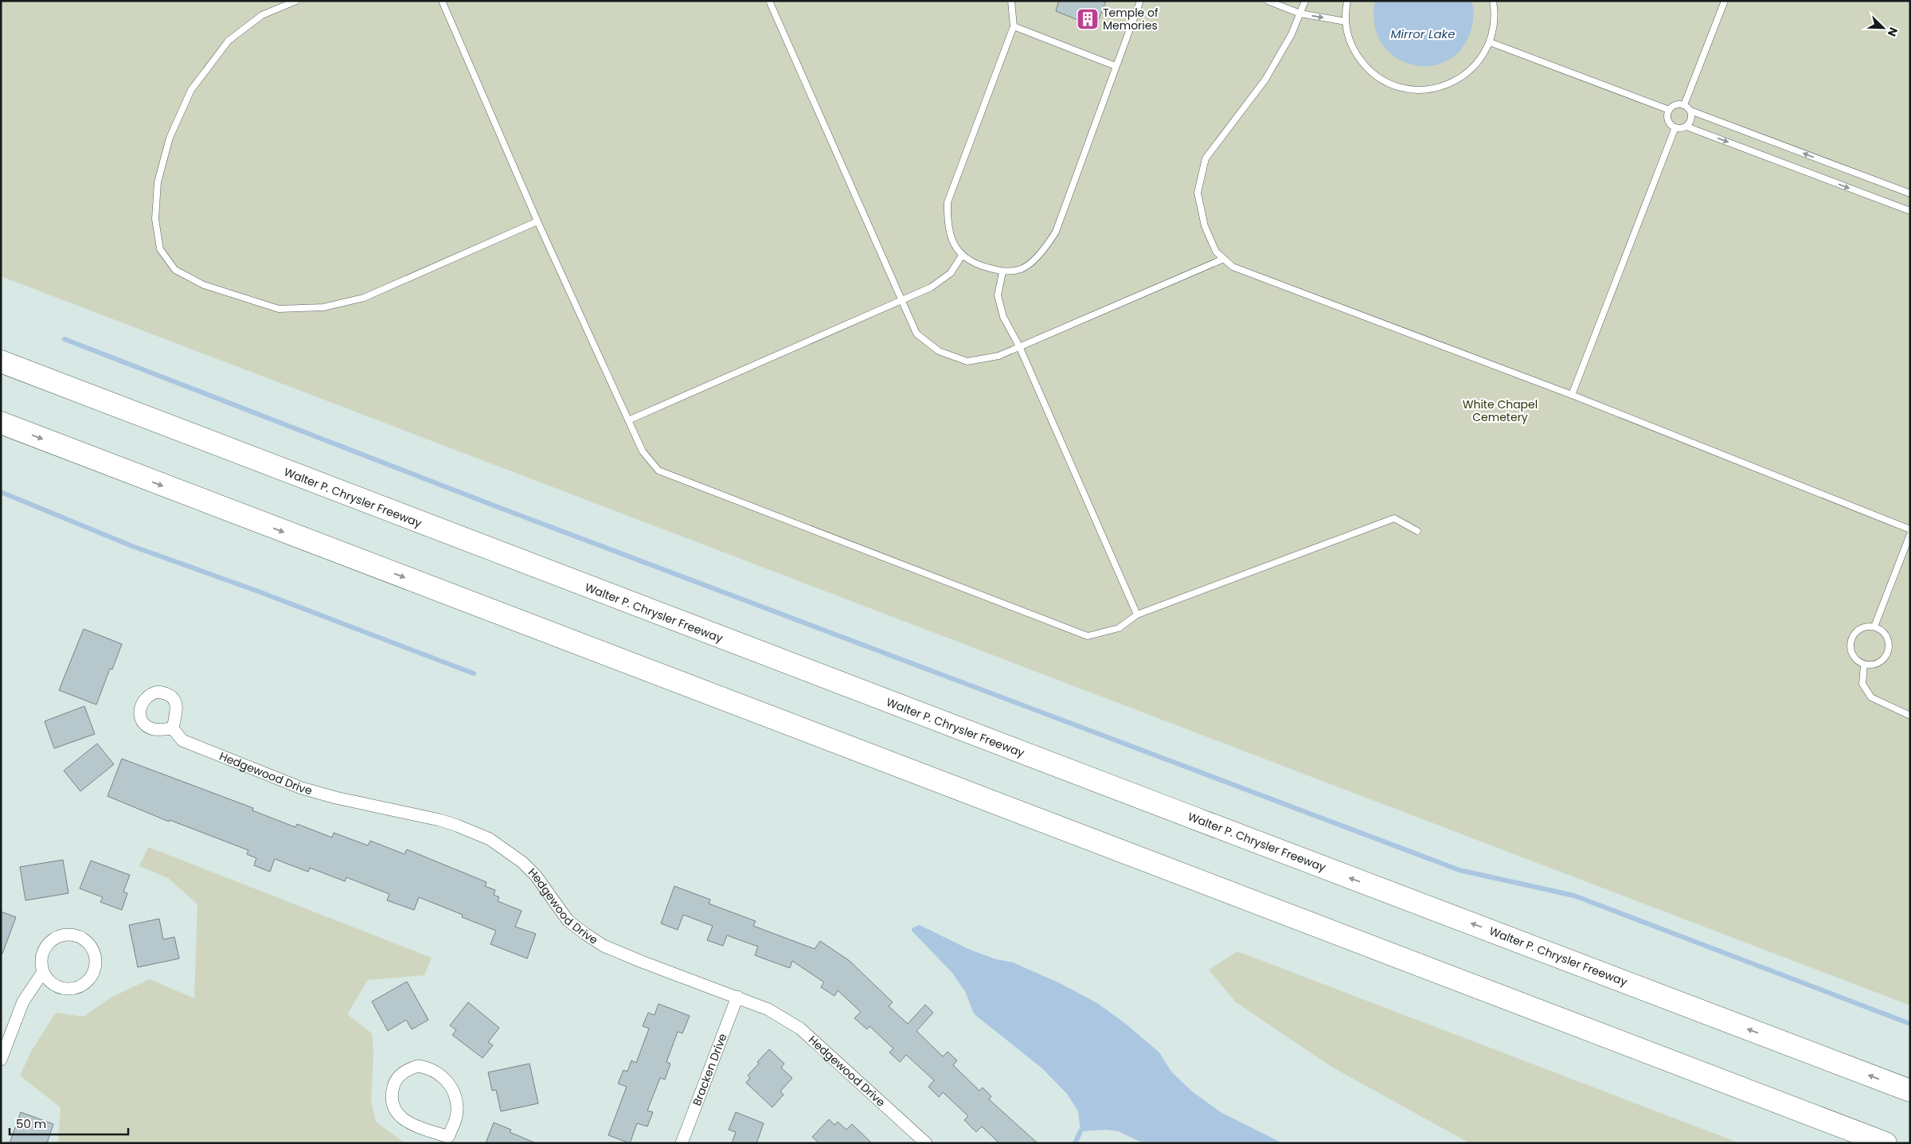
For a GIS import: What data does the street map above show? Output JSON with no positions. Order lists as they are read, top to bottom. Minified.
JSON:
{"streets":{"highway":["Walter P. Chrysler Freeway"],"street":["Hedgewood Drive","Bracken Drive"]},"crossings":[["Hedgewood Drive","Bracken Drive"]],"water":["Mirror Lake"],"parks":["White Chapel Cemetery"],"places":{"building":["Temple of Memories"]},"scale_bar":"50 m","north":"bottom right"}
